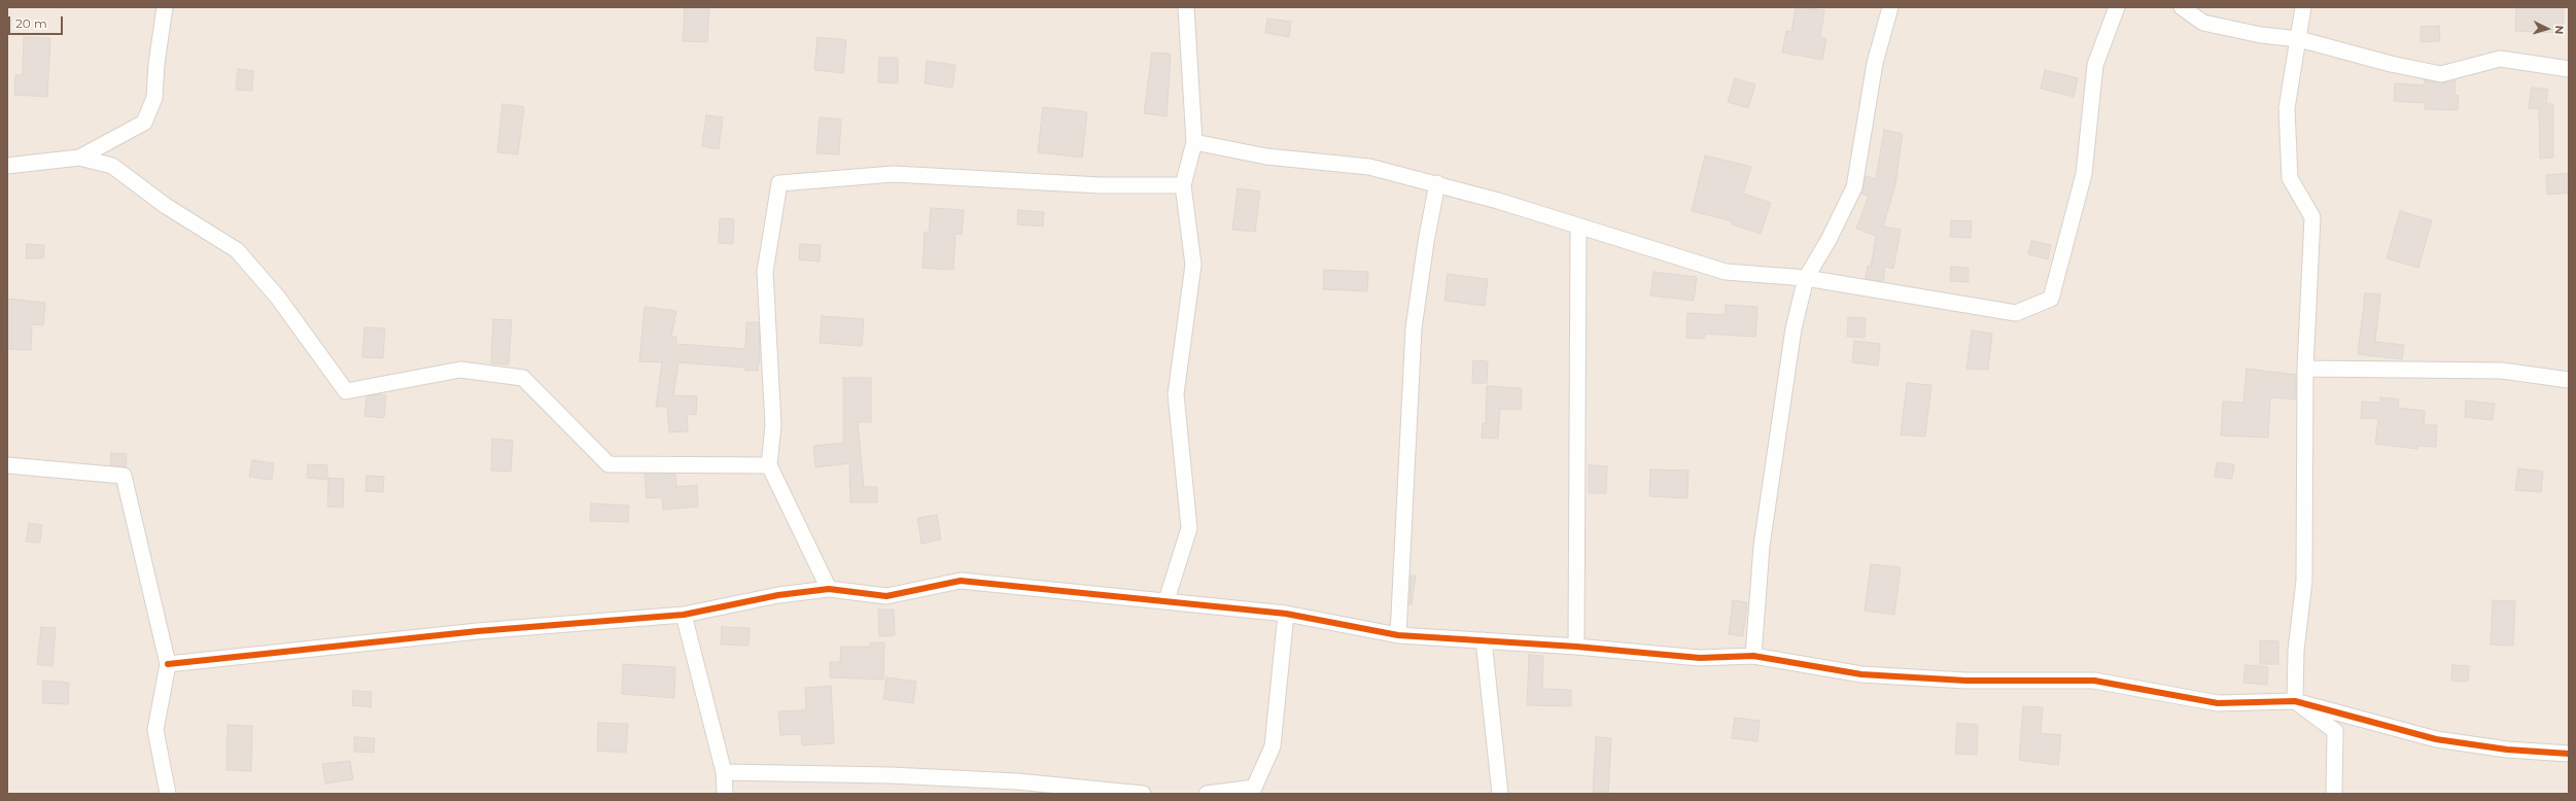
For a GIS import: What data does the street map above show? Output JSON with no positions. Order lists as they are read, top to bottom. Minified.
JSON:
{"scale_bar":"20 m","north":"right"}
